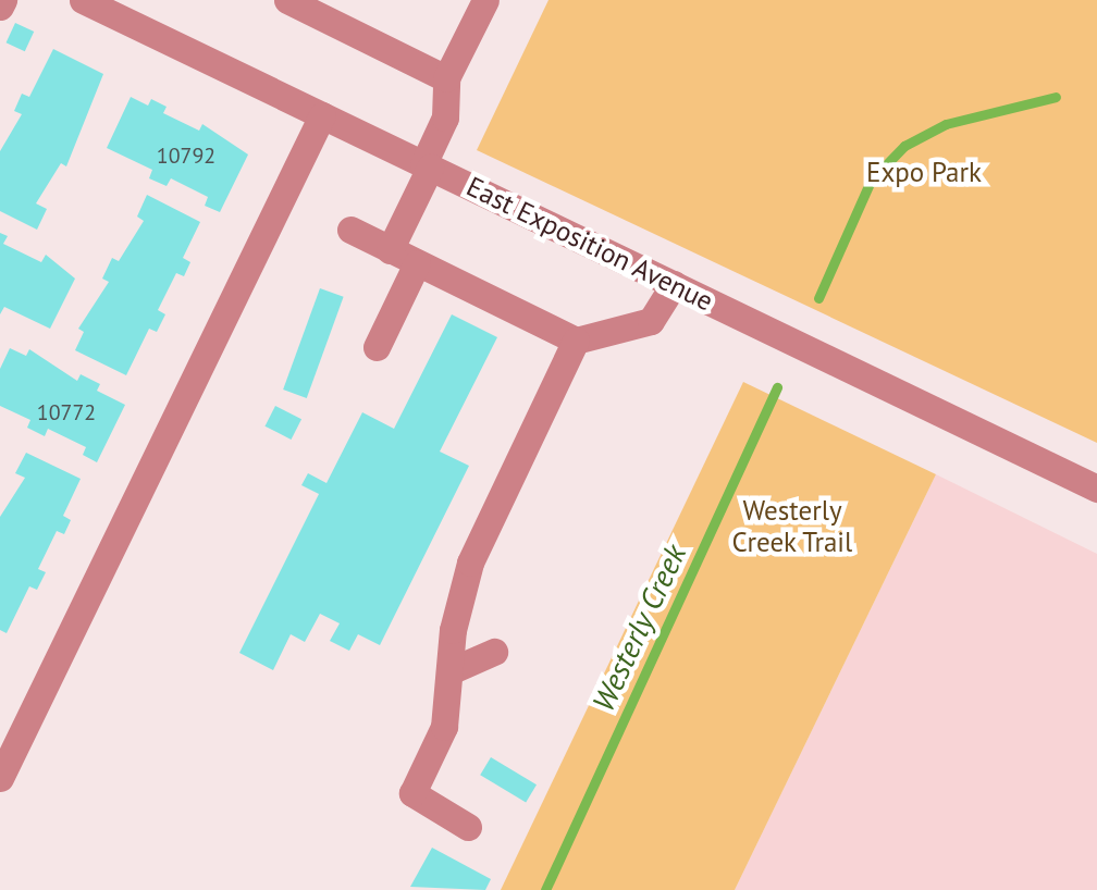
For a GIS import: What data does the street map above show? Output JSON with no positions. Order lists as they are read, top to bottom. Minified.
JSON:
{"streets":{"street":["East Exposition Avenue"]},"water":["Westerly Creek"],"parks":["Expo Park","Westerly Creek Trail"],"house_numbers":["10792","10772"]}
